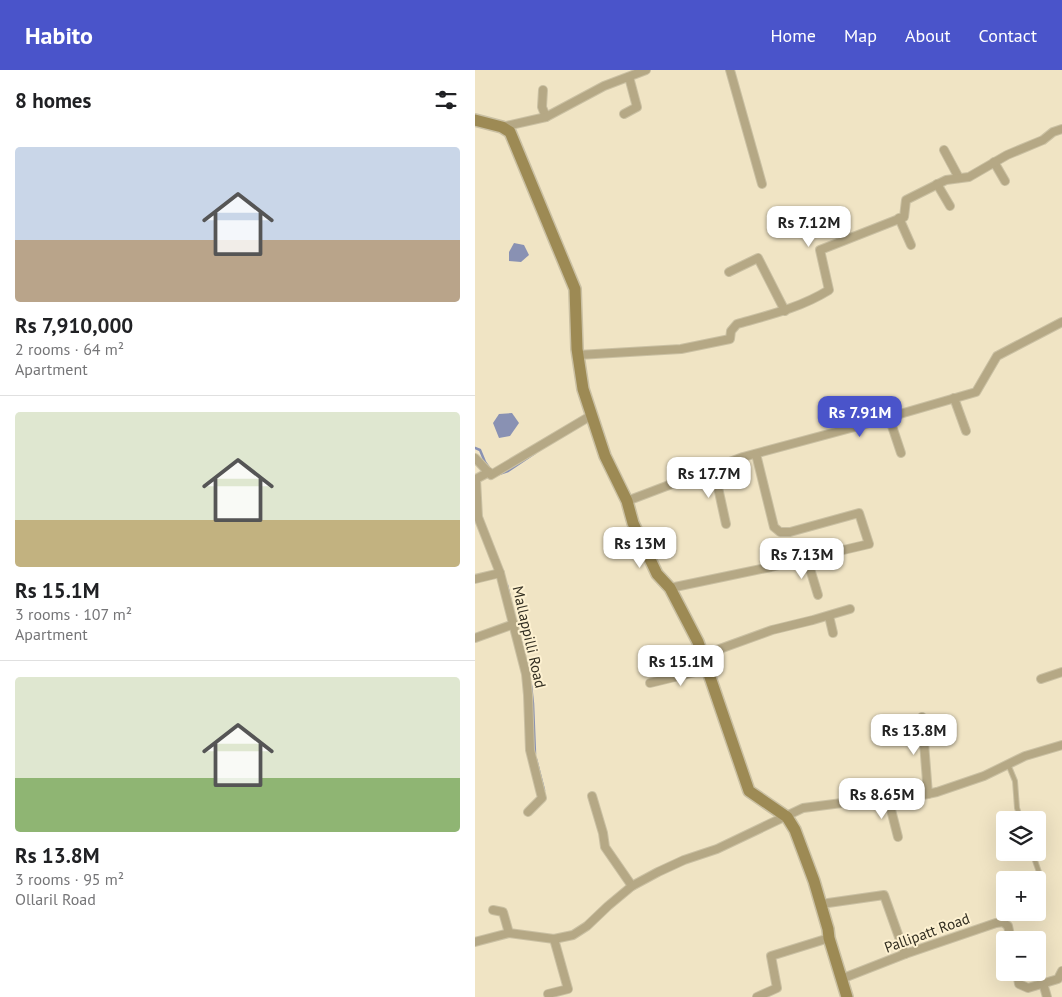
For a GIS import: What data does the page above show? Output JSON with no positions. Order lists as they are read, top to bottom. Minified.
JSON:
{"streets":{"street":["Mallappilli Road","Pallipatt Road"]},"page":{"header":"Habito","nav":["Home","Map","About","Contact"],"heading":"8 homes","list":[{"name":"Rs 7,910,000","note":"2 rooms · 64 m² · Apartment"},{"name":"Rs 15.1M","note":"3 rooms · 107 m² · Apartment"},{"name":"Rs 13.8M","note":"3 rooms · 95 m² · Ollaril Road"}],"price":["Rs 7.12M","Rs 7.91M","Rs 17.7M","Rs 13M","Rs 7.13M","Rs 15.1M","Rs 13.8M","Rs 8.65M"],"map_buttons":["+","−"]}}
